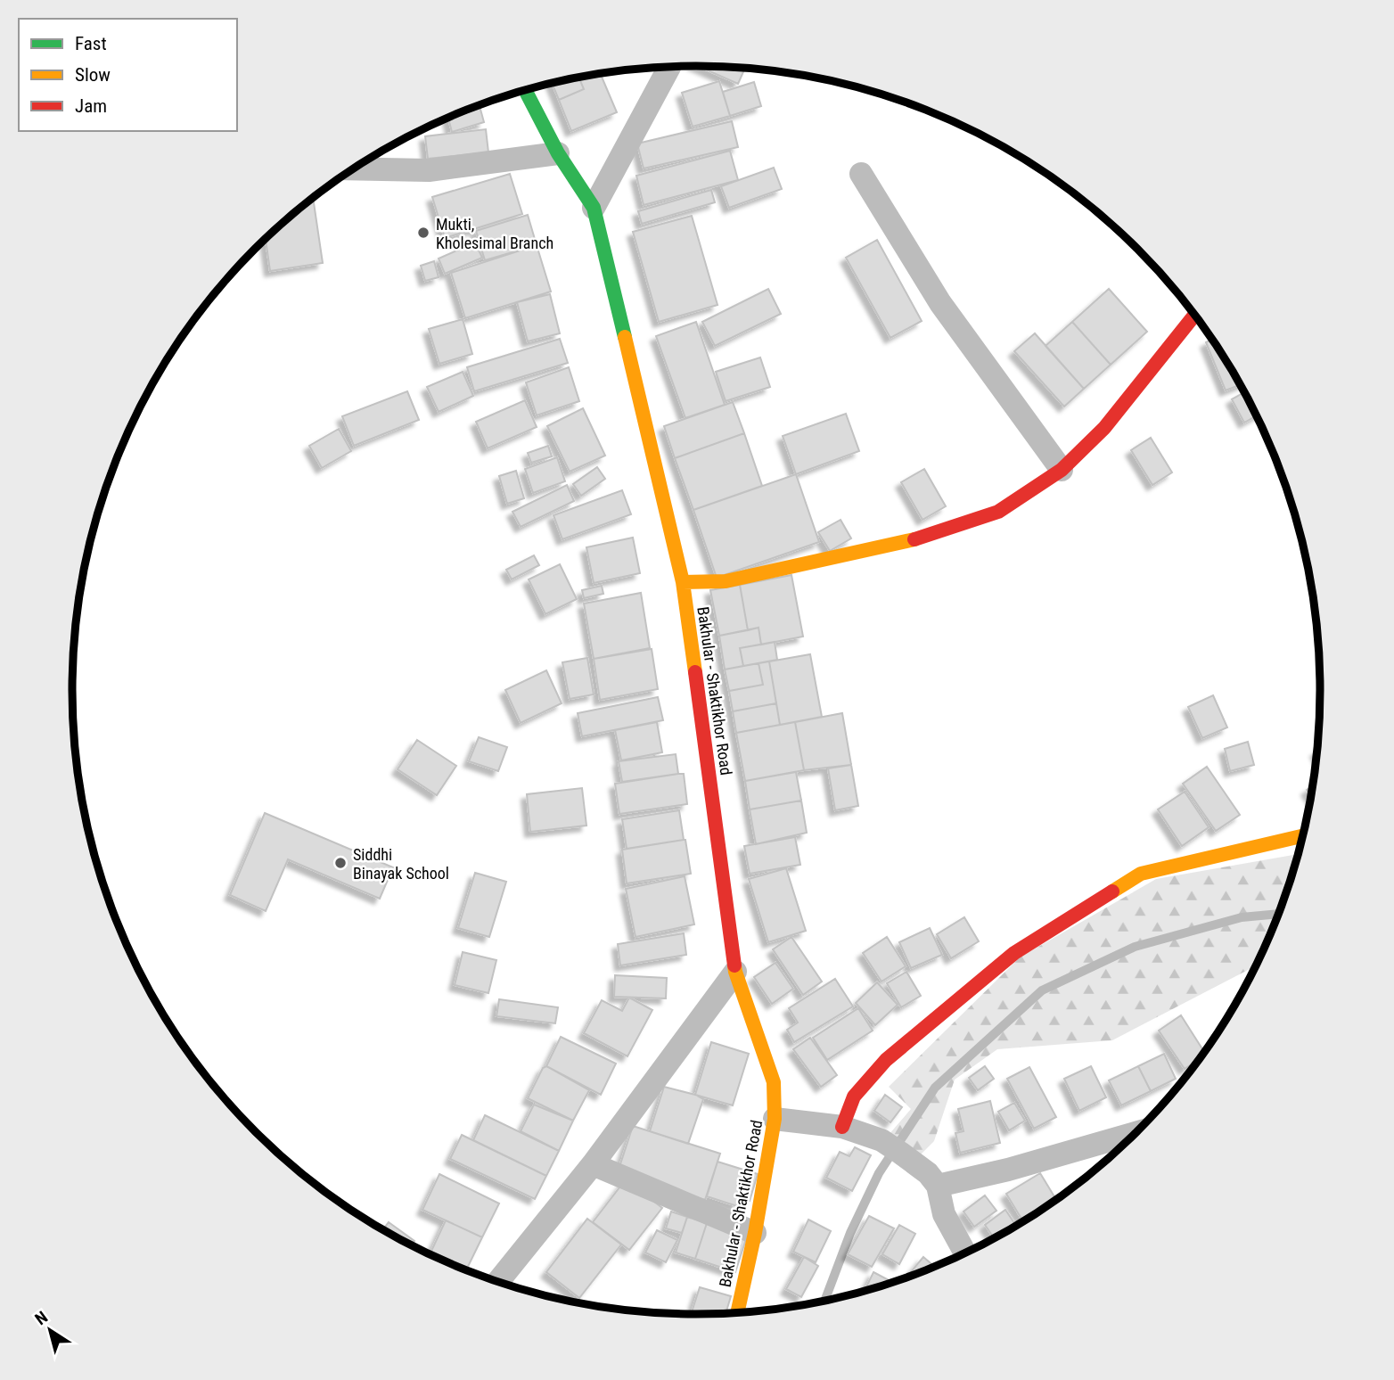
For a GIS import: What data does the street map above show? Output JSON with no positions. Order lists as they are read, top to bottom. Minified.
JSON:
{"streets":{"street":["Bakhular - Shaktikhor Road"]},"places":["Mukti, Kholesimal Branch","Siddhi Binayak School"],"legend":["Fast","Slow","Jam"],"north":"top left"}
